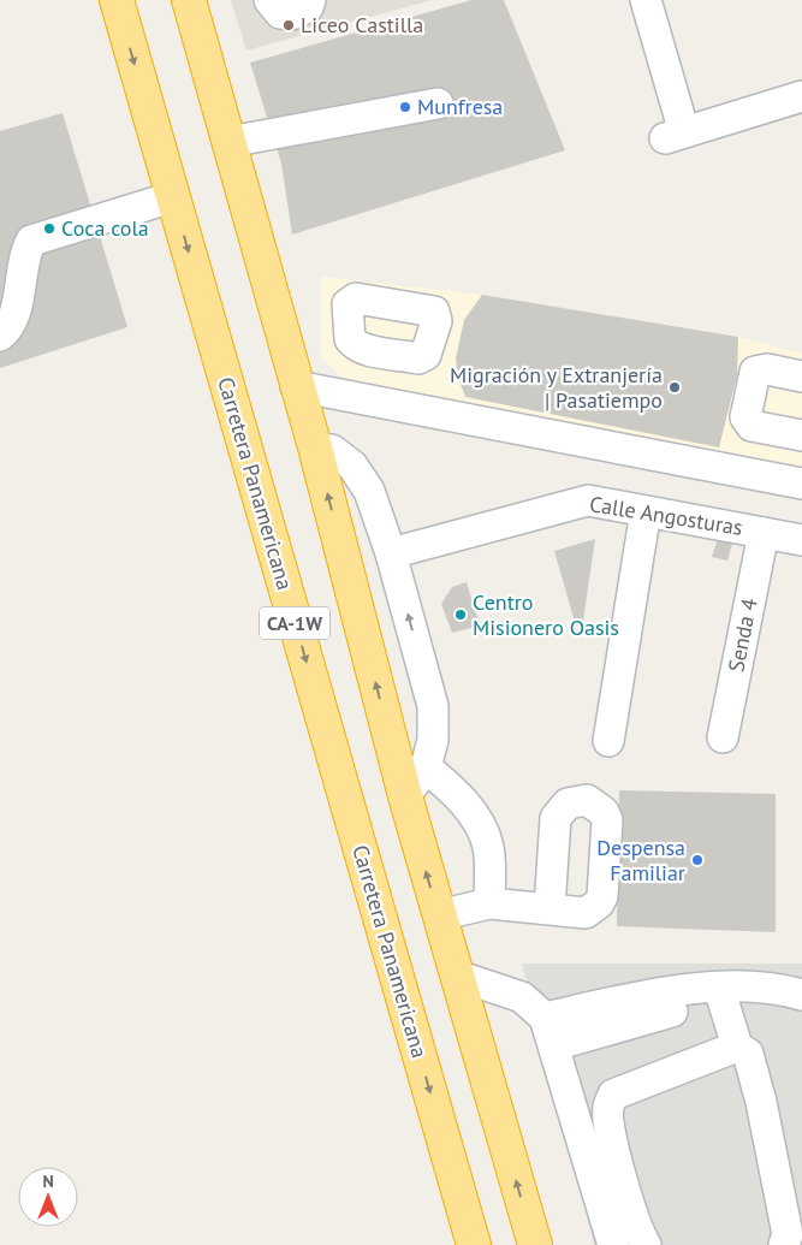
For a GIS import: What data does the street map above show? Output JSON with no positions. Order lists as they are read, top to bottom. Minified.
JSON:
{"streets":{"highway":["Carretera Panamericana","CA-1W"],"street":["Calle Angosturas","Senda 4"]},"crossings":[["Calle Angosturas","Senda 4"]],"places":["Liceo Castilla","Munfresa","Coca cola","Migración y Extranjería | Pasatiempo","Centro Misionero Oasis","Despensa Familiar"],"north":"top"}
